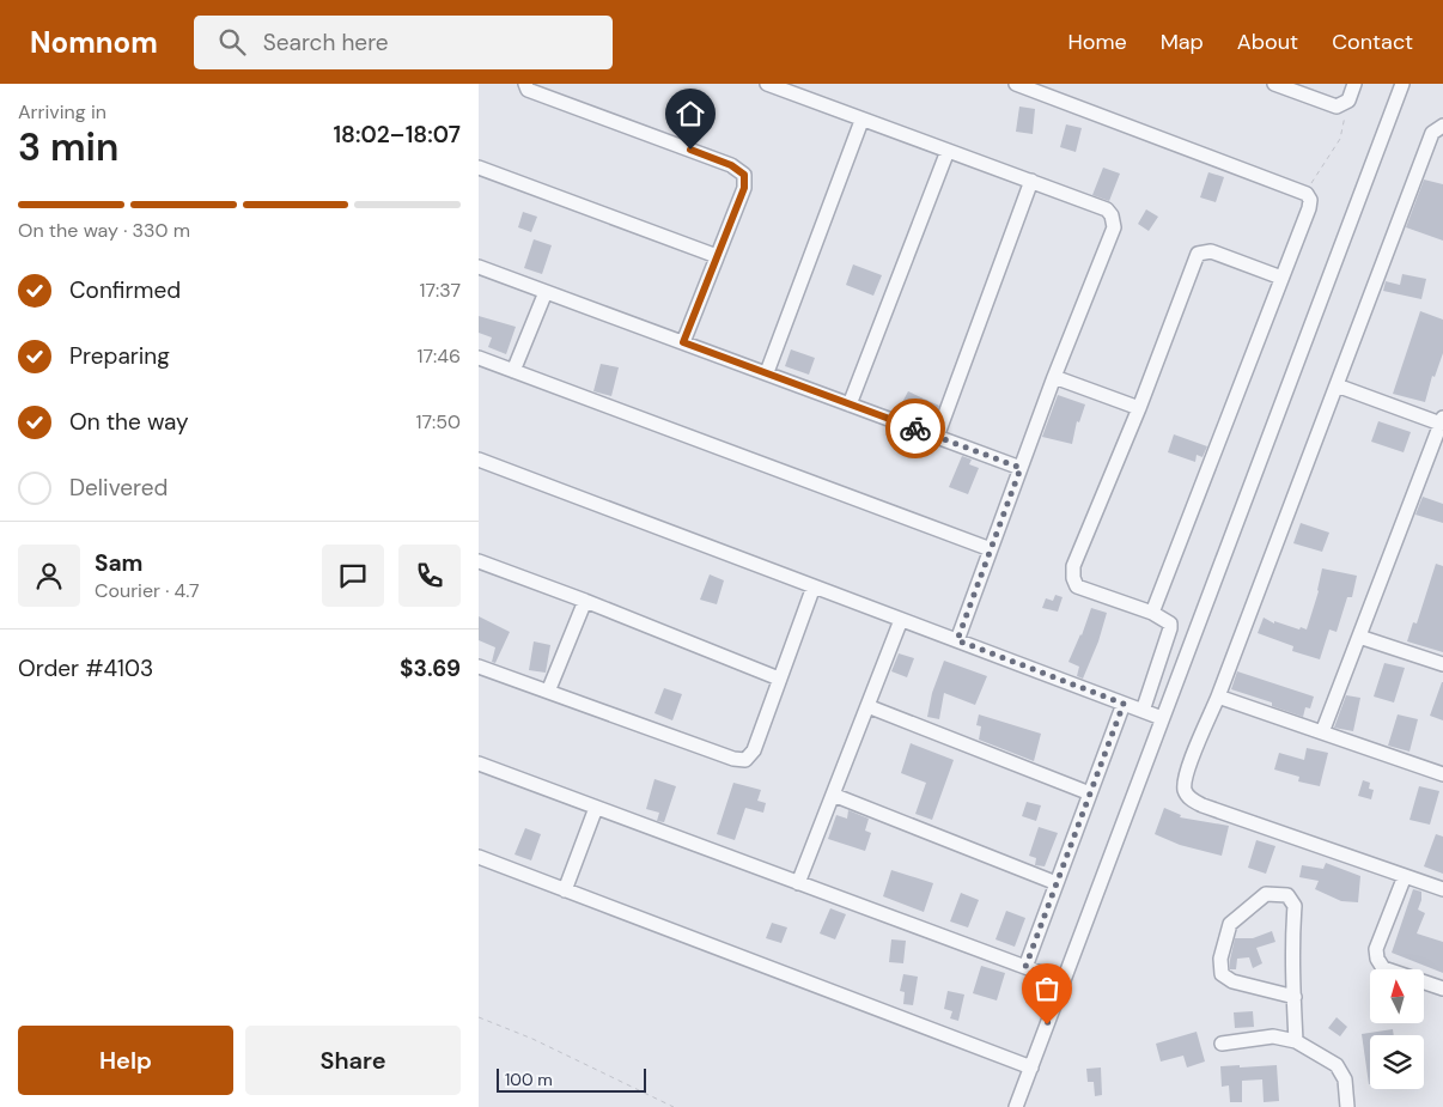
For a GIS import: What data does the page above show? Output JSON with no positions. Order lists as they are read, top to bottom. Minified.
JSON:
{"scale_bar":"100 m","north":"top","page":{"header":"Nomnom","search":"Search here","nav":["Home","Map","About","Contact"],"heading":["3 min","Arriving in","18:02–18:07"],"panel":["Sam","Courier · 4.7","Order #4103","$3.69"],"bar":"On the way · 330 m","list":[["Confirmed","17:37"],["Preparing","17:46"],["On the way","17:50"],"Delivered"],"buttons":["Help","Share"],"scale":"100 m"}}
